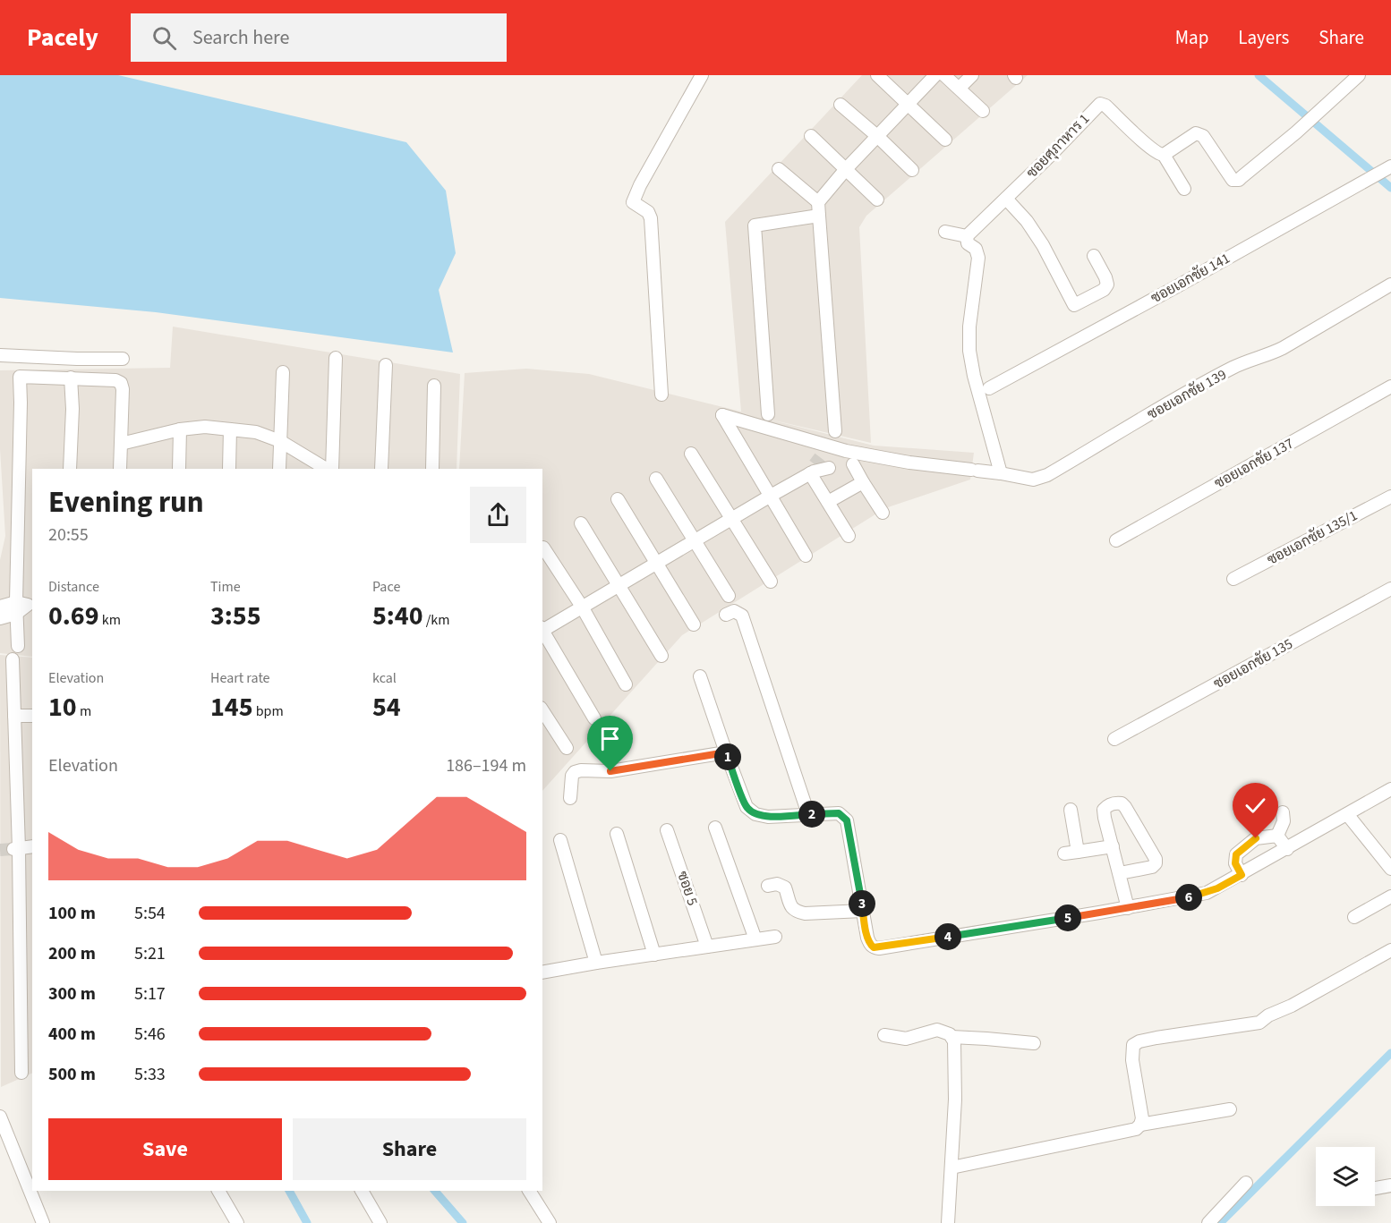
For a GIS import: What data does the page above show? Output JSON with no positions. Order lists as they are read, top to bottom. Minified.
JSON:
{"streets":{"street":["ซอยศุภาหาร 1","ซอยเอกชัย 141","ซอยเอกชัย 139","ซอยเอกชัย 137","ซอยเอกชัย 135/1","ซอยเอกชัย 135","ซอย 5"]},"page":{"header":"Pacely","search":"Search here","nav":["Map","Layers","Share"],"heading":["Evening run","20:55"],"stats":[["Distance","0.69 km"],["Time","3:55"],["Pace","5:40 /km"],["Elevation","10 m"],["Heart rate","145 bpm"],["kcal","54"]],"chart":["Elevation","186–194 m"],"pins":["1","2","6","3","5","4"],"list":[{"name":"100 m","note":"5:54"},{"name":"200 m","note":"5:21"},{"name":"300 m","note":"5:17"},{"name":"400 m","note":"5:46"},{"name":"500 m","note":"5:33"}],"buttons":["Save","Share"]}}
